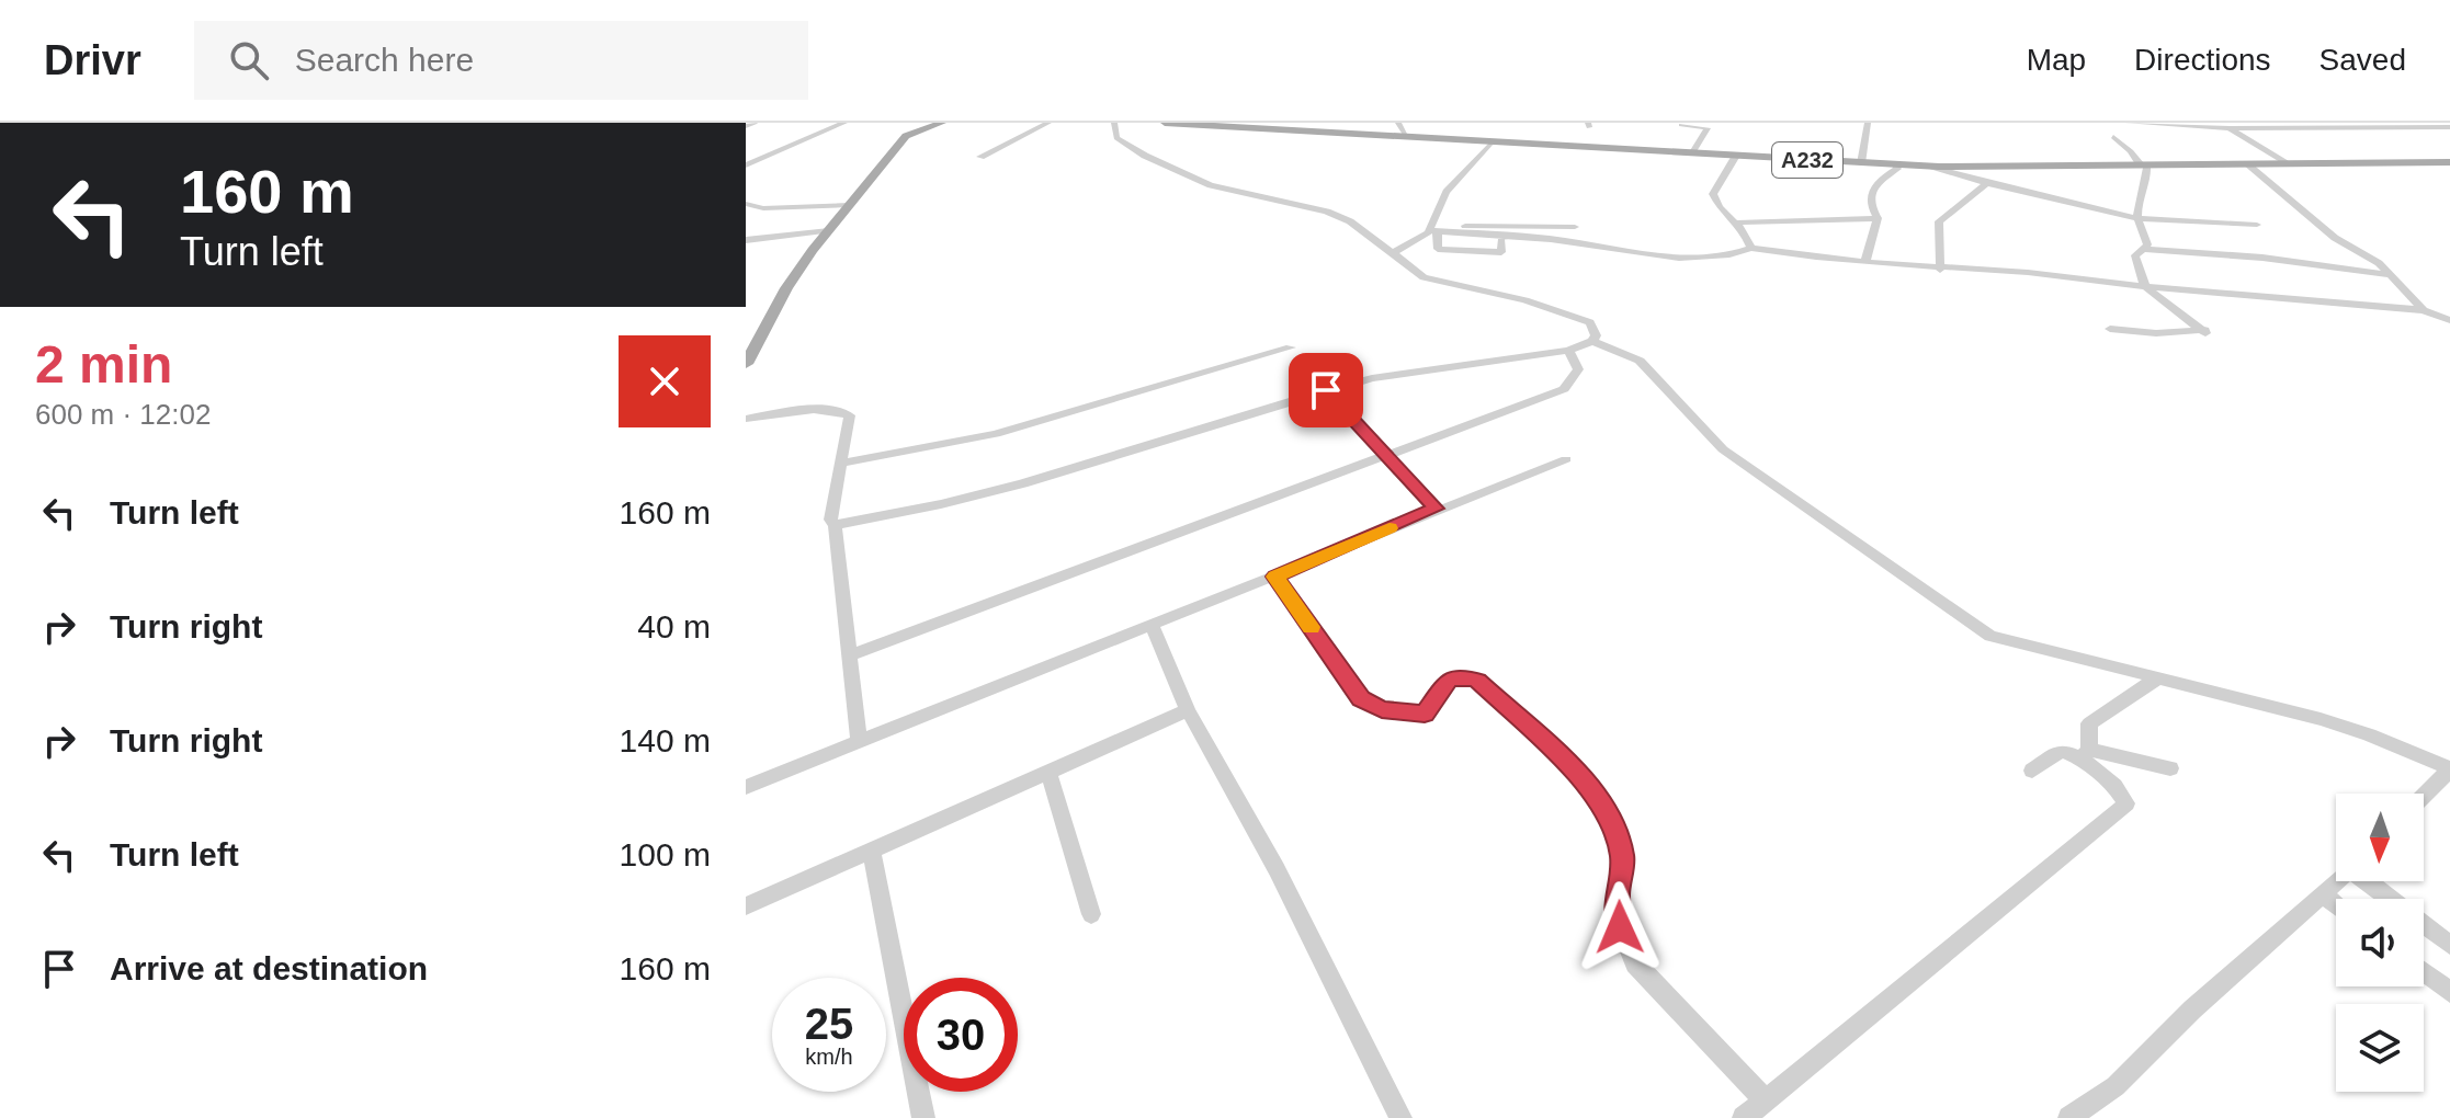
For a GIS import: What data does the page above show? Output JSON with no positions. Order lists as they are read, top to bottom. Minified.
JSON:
{"streets":{"main road":["A232"]},"north":"bottom","page":{"header":"Drivr","search":"Search here","nav":["Map","Directions","Saved"],"turn":["160 m","Turn left"],"heading":["2 min","600 m · 12:02"],"list":[{"name":"Turn left","value":"160 m"},{"name":"Turn right","value":"40 m"},{"name":"Turn right","value":"140 m"},{"name":"Turn left","value":"100 m"},{"name":"Arrive at destination","value":"160 m"}],"speed":"25 km/h","limit":"30"}}
